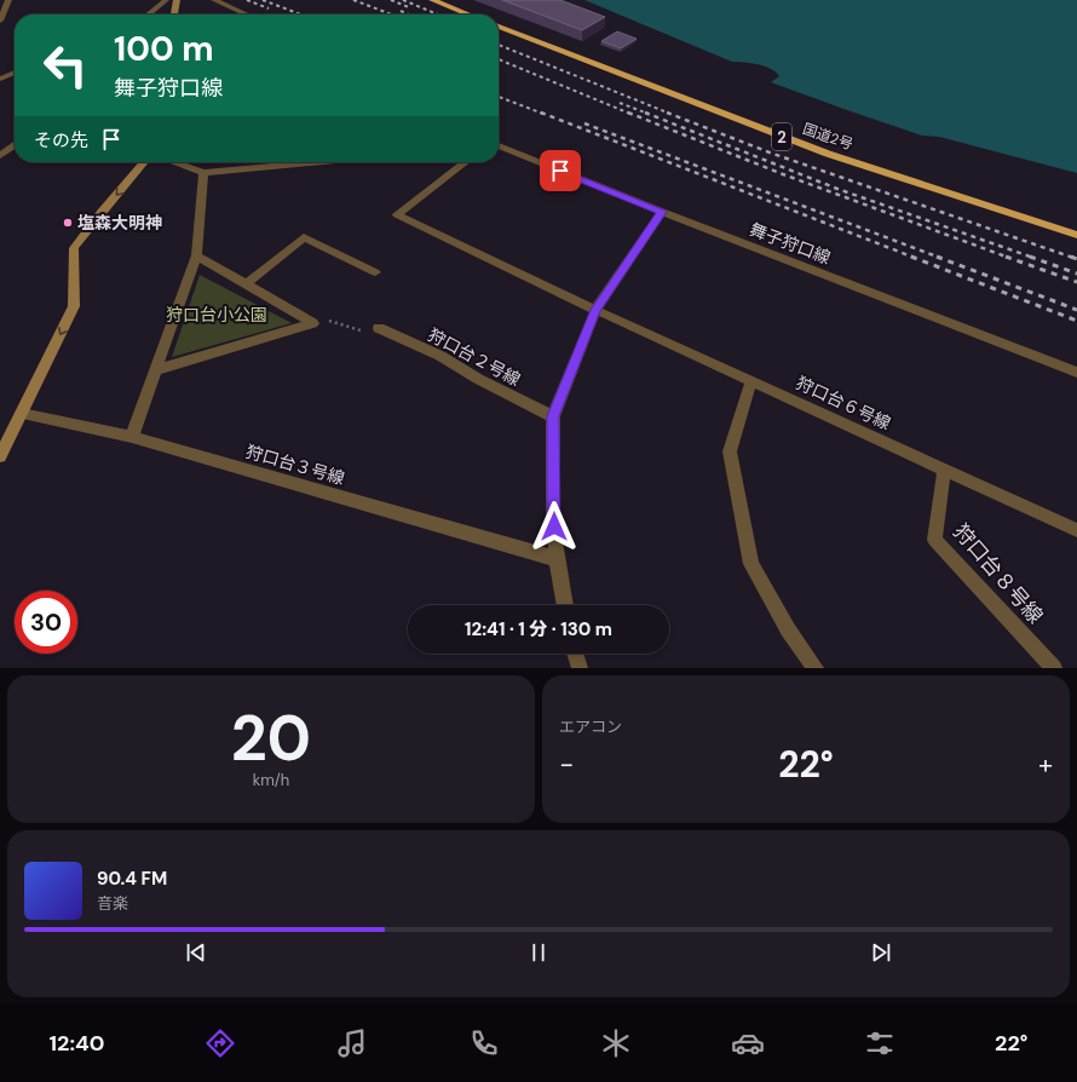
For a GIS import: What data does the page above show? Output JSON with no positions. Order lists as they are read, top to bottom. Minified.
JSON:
{"streets":{"highway":["2","国道2号"],"street":["舞子狩口線","狩口台２号線","狩口台６号線","狩口台３号線","狩口台８号線"]},"crossings":[["狩口台６号線","狩口台８号線"]],"parks":["狩口台小公園"],"places":["塩森大明神"],"page":{"turn":["100 m","舞子狩口線"],"then":"その先","limit":"30","trip":"12:41 · 1 分 · 130 m","tile":[["20","km/h"],"エアコン"],"heat":["−","22°","+"],"song":["90.4 FM","音楽"],"tabs":["12:40","22°"]}}
